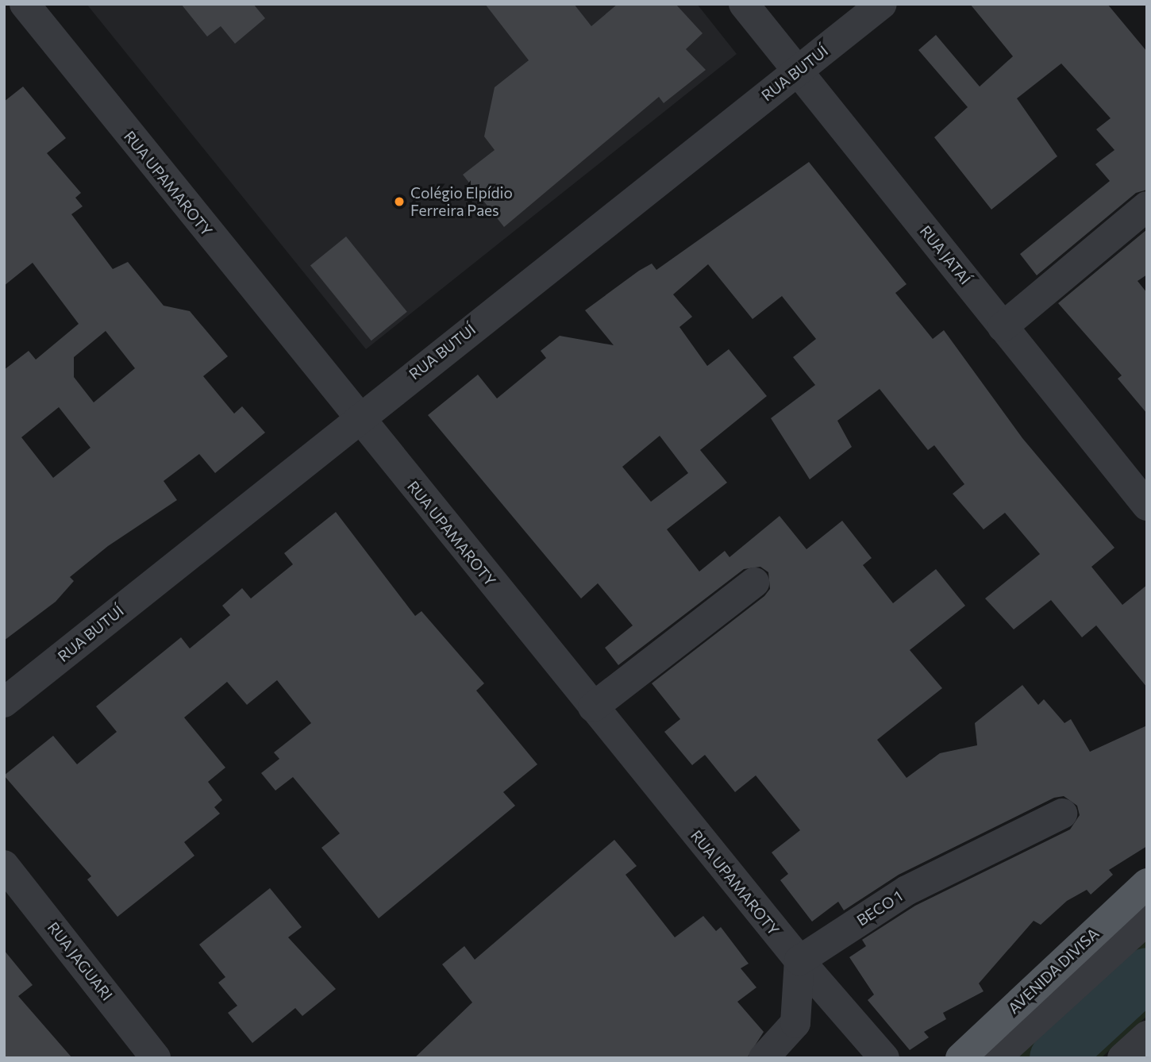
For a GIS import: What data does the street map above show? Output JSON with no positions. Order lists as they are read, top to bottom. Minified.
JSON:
{"streets":{"main road":["AVENIDA DIVISA"],"street":["RUA BUTUÍ","RUA UPAMAROTY","RUA JATAÍ","BECO 1","RUA JAGUARI"]},"crossings":[["RUA BUTUÍ","RUA UPAMAROTY"],["RUA BUTUÍ","RUA JATAÍ"],["RUA UPAMAROTY","BECO 1"]],"places":["Colégio Elpídio Ferreira Paes"]}
